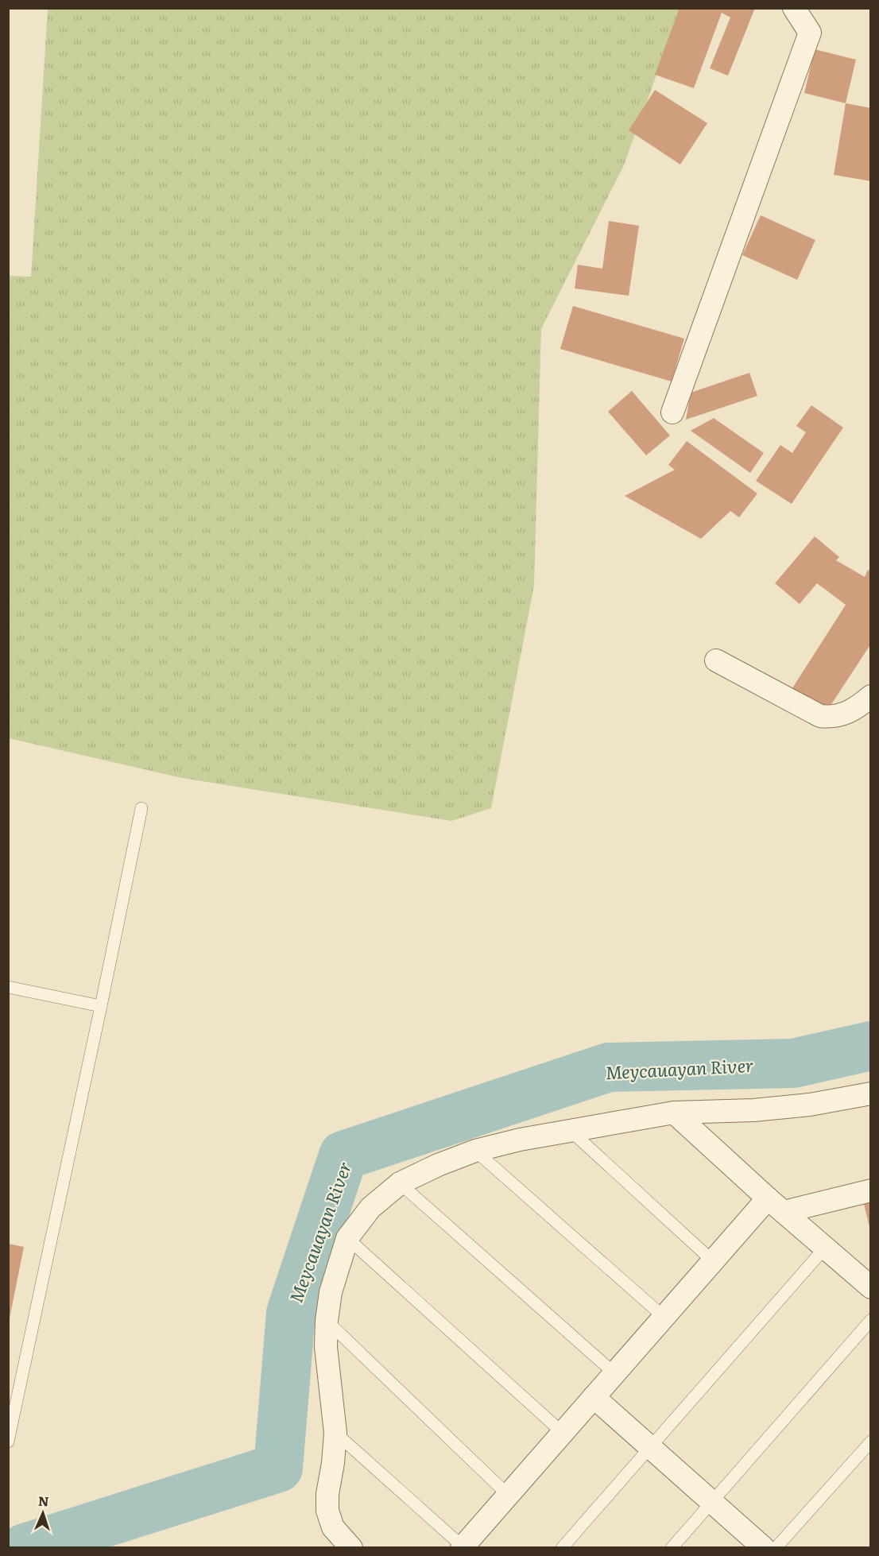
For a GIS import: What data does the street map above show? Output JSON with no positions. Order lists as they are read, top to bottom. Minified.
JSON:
{"water":["Meycauayan River"],"north":"top"}
